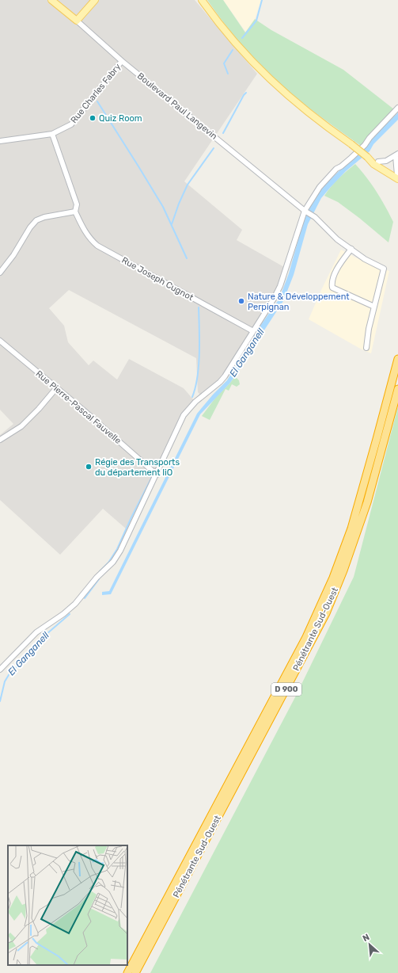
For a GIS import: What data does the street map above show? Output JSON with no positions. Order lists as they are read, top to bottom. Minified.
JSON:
{"streets":{"highway":["Pénétrante Sud-Ouest","D 900"],"main road":["Boulevard Paul Langevin"],"street":["Rue Charles Fabry","Rue Joseph Cugnot","Rue Pierre-Pascal Fauvelle"]},"crossings":[["Rue Charles Fabry","Boulevard Paul Langevin"],["Rue Charles Fabry","Rue Joseph Cugnot"]],"water":["El Ganganell"],"places":["Quiz Room","Nature & Développement Perpignan","Régie des Transports du département liO"],"north":"top left"}
